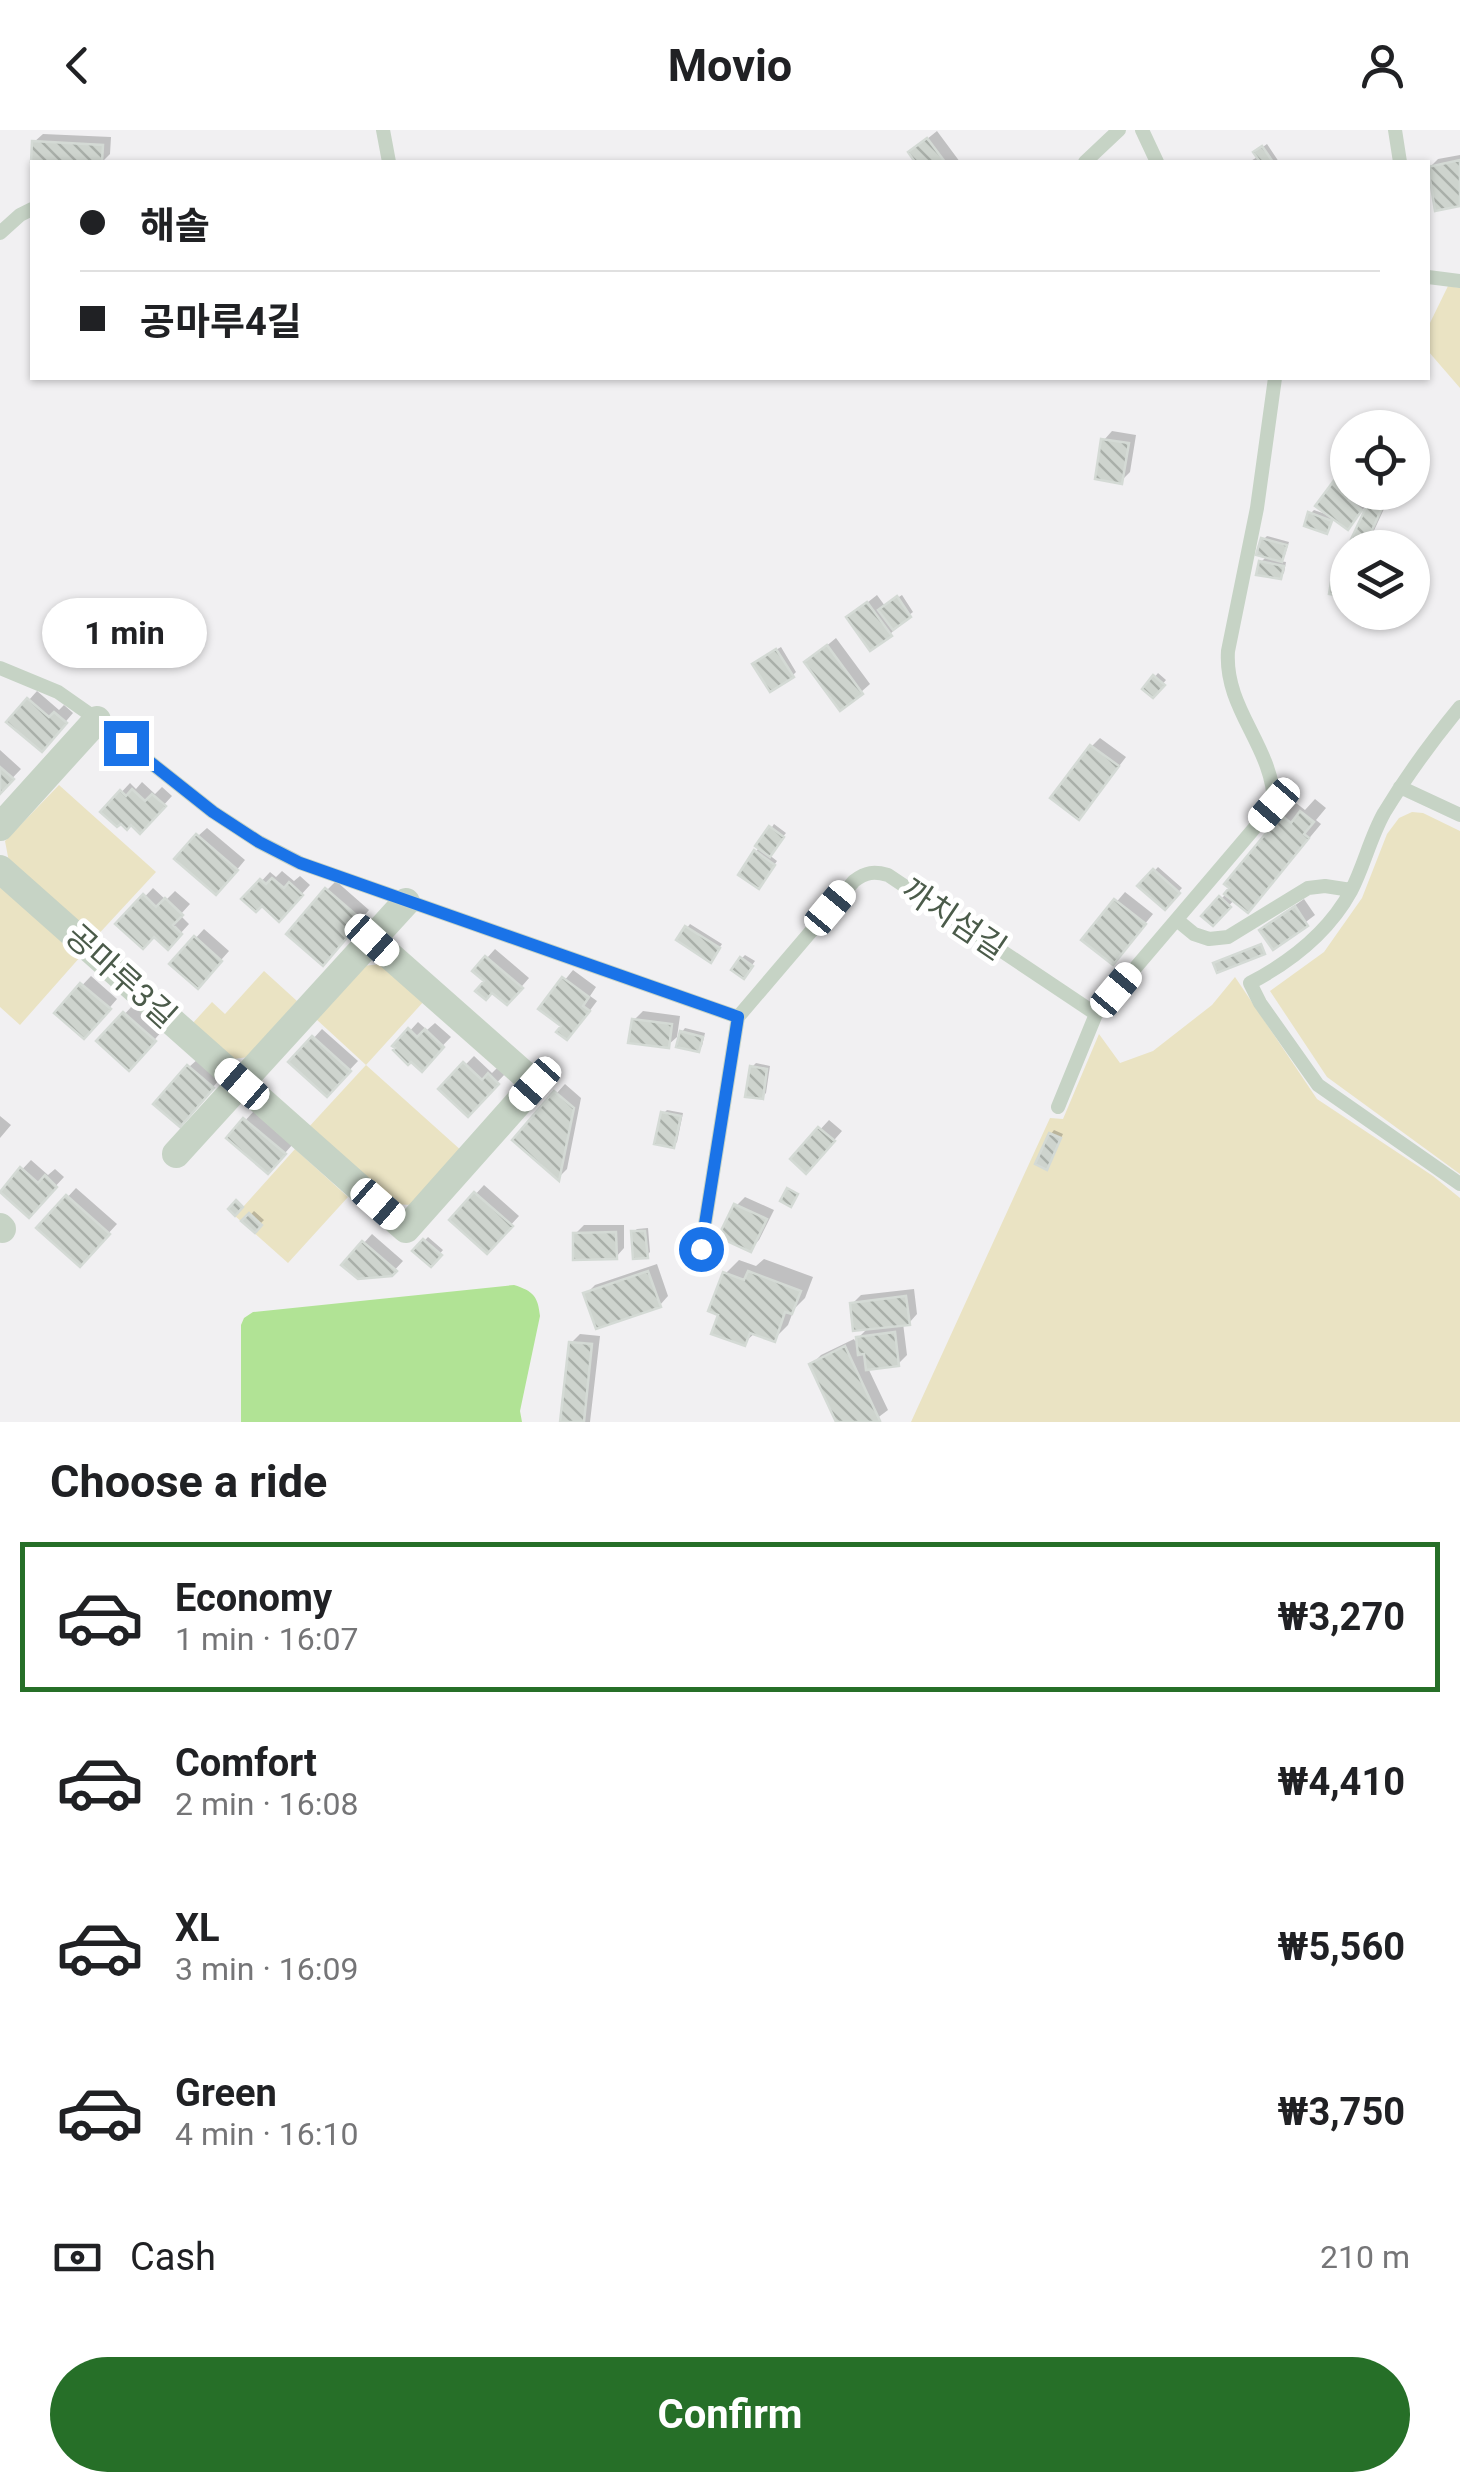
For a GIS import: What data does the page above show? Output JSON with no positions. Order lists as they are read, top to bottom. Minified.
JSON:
{"streets":{"street":["공마루3길"],"lane":["까치섬길"]},"page":{"header":"Movio","banner":["해솔","공마루4길"],"bubble":"1 min","heading":"Choose a ride","list":[{"name":"Economy","note":"1 min · 16:07","value":"₩3,270"},{"name":"Comfort","note":"2 min · 16:08","value":"₩4,410"},{"name":"XL","note":"3 min · 16:09","value":"₩5,560"},{"name":"Green","note":"4 min · 16:10","value":"₩3,750"}],"pay":["Cash","210 m"],"buttons":"Confirm"}}
